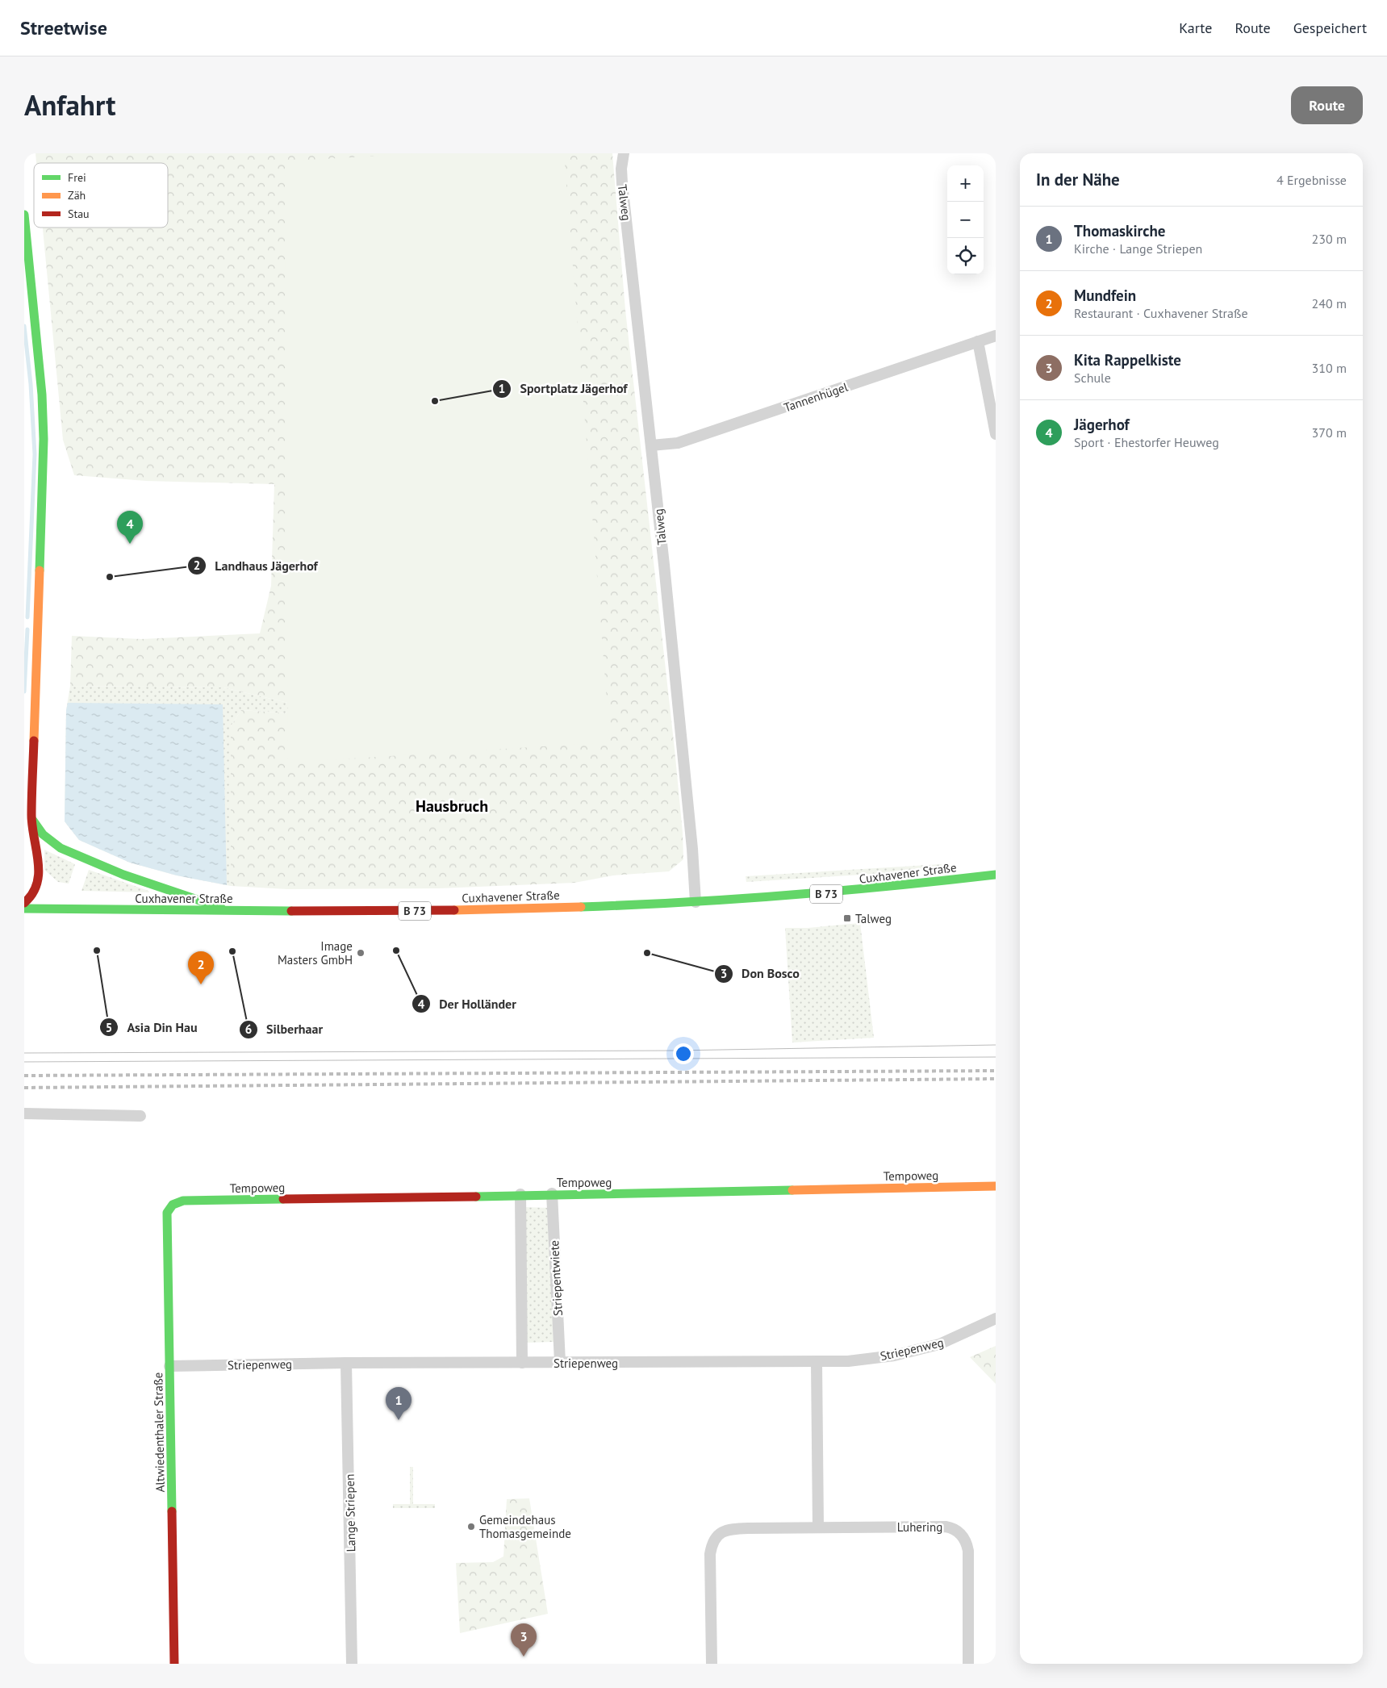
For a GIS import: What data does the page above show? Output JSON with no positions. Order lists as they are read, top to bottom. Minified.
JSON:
{"streets":{"main road":["Cuxhavener Straße","B 73","Tempoweg","Altwiedenthaler Straße"],"street":["Talweg","Tannenhügel","Striepentwiete","Striepenweg","Lange Striepen","Luhering"]},"crossings":[["Talweg","Tannenhügel"],["Talweg","Cuxhavener Straße"],["Tempoweg","Striepentwiete"],["Tempoweg","Altwiedenthaler Straße"],["Striepentwiete","Striepenweg"],["Striepenweg","Altwiedenthaler Straße"],["Striepenweg","Lange Striepen"]],"districts":["Hausbruch"],"places":{"other":["Sportplatz Jägerhof","Landhaus Jägerhof","Asia Din Hau","Der Holländer","Silberhaar","Image Masters GmbH","Don Bosco","Gemeindehaus Thomasgemeinde"],"transit":["Talweg"]},"legend":["Frei","Zäh","Stau"],"page":{"header":"Streetwise","nav":["Karte","Route","Gespeichert"],"title":"Anfahrt","buttons":"Route","heading":["In der Nähe","4 Ergebnisse"],"map_buttons":["+","−"],"list":[{"mark":"1","name":"Thomaskirche","note":"Kirche · Lange Striepen","value":"230 m"},{"mark":"2","name":"Mundfein","note":"Restaurant · Cuxhavener Straße","value":"240 m"},{"mark":"3","name":"Kita Rappelkiste","note":"Schule","value":"310 m"},{"mark":"4","name":"Jägerhof","note":"Sport · Ehestorfer Heuweg","value":"370 m"}],"pins":["4","2","1","3"]}}
